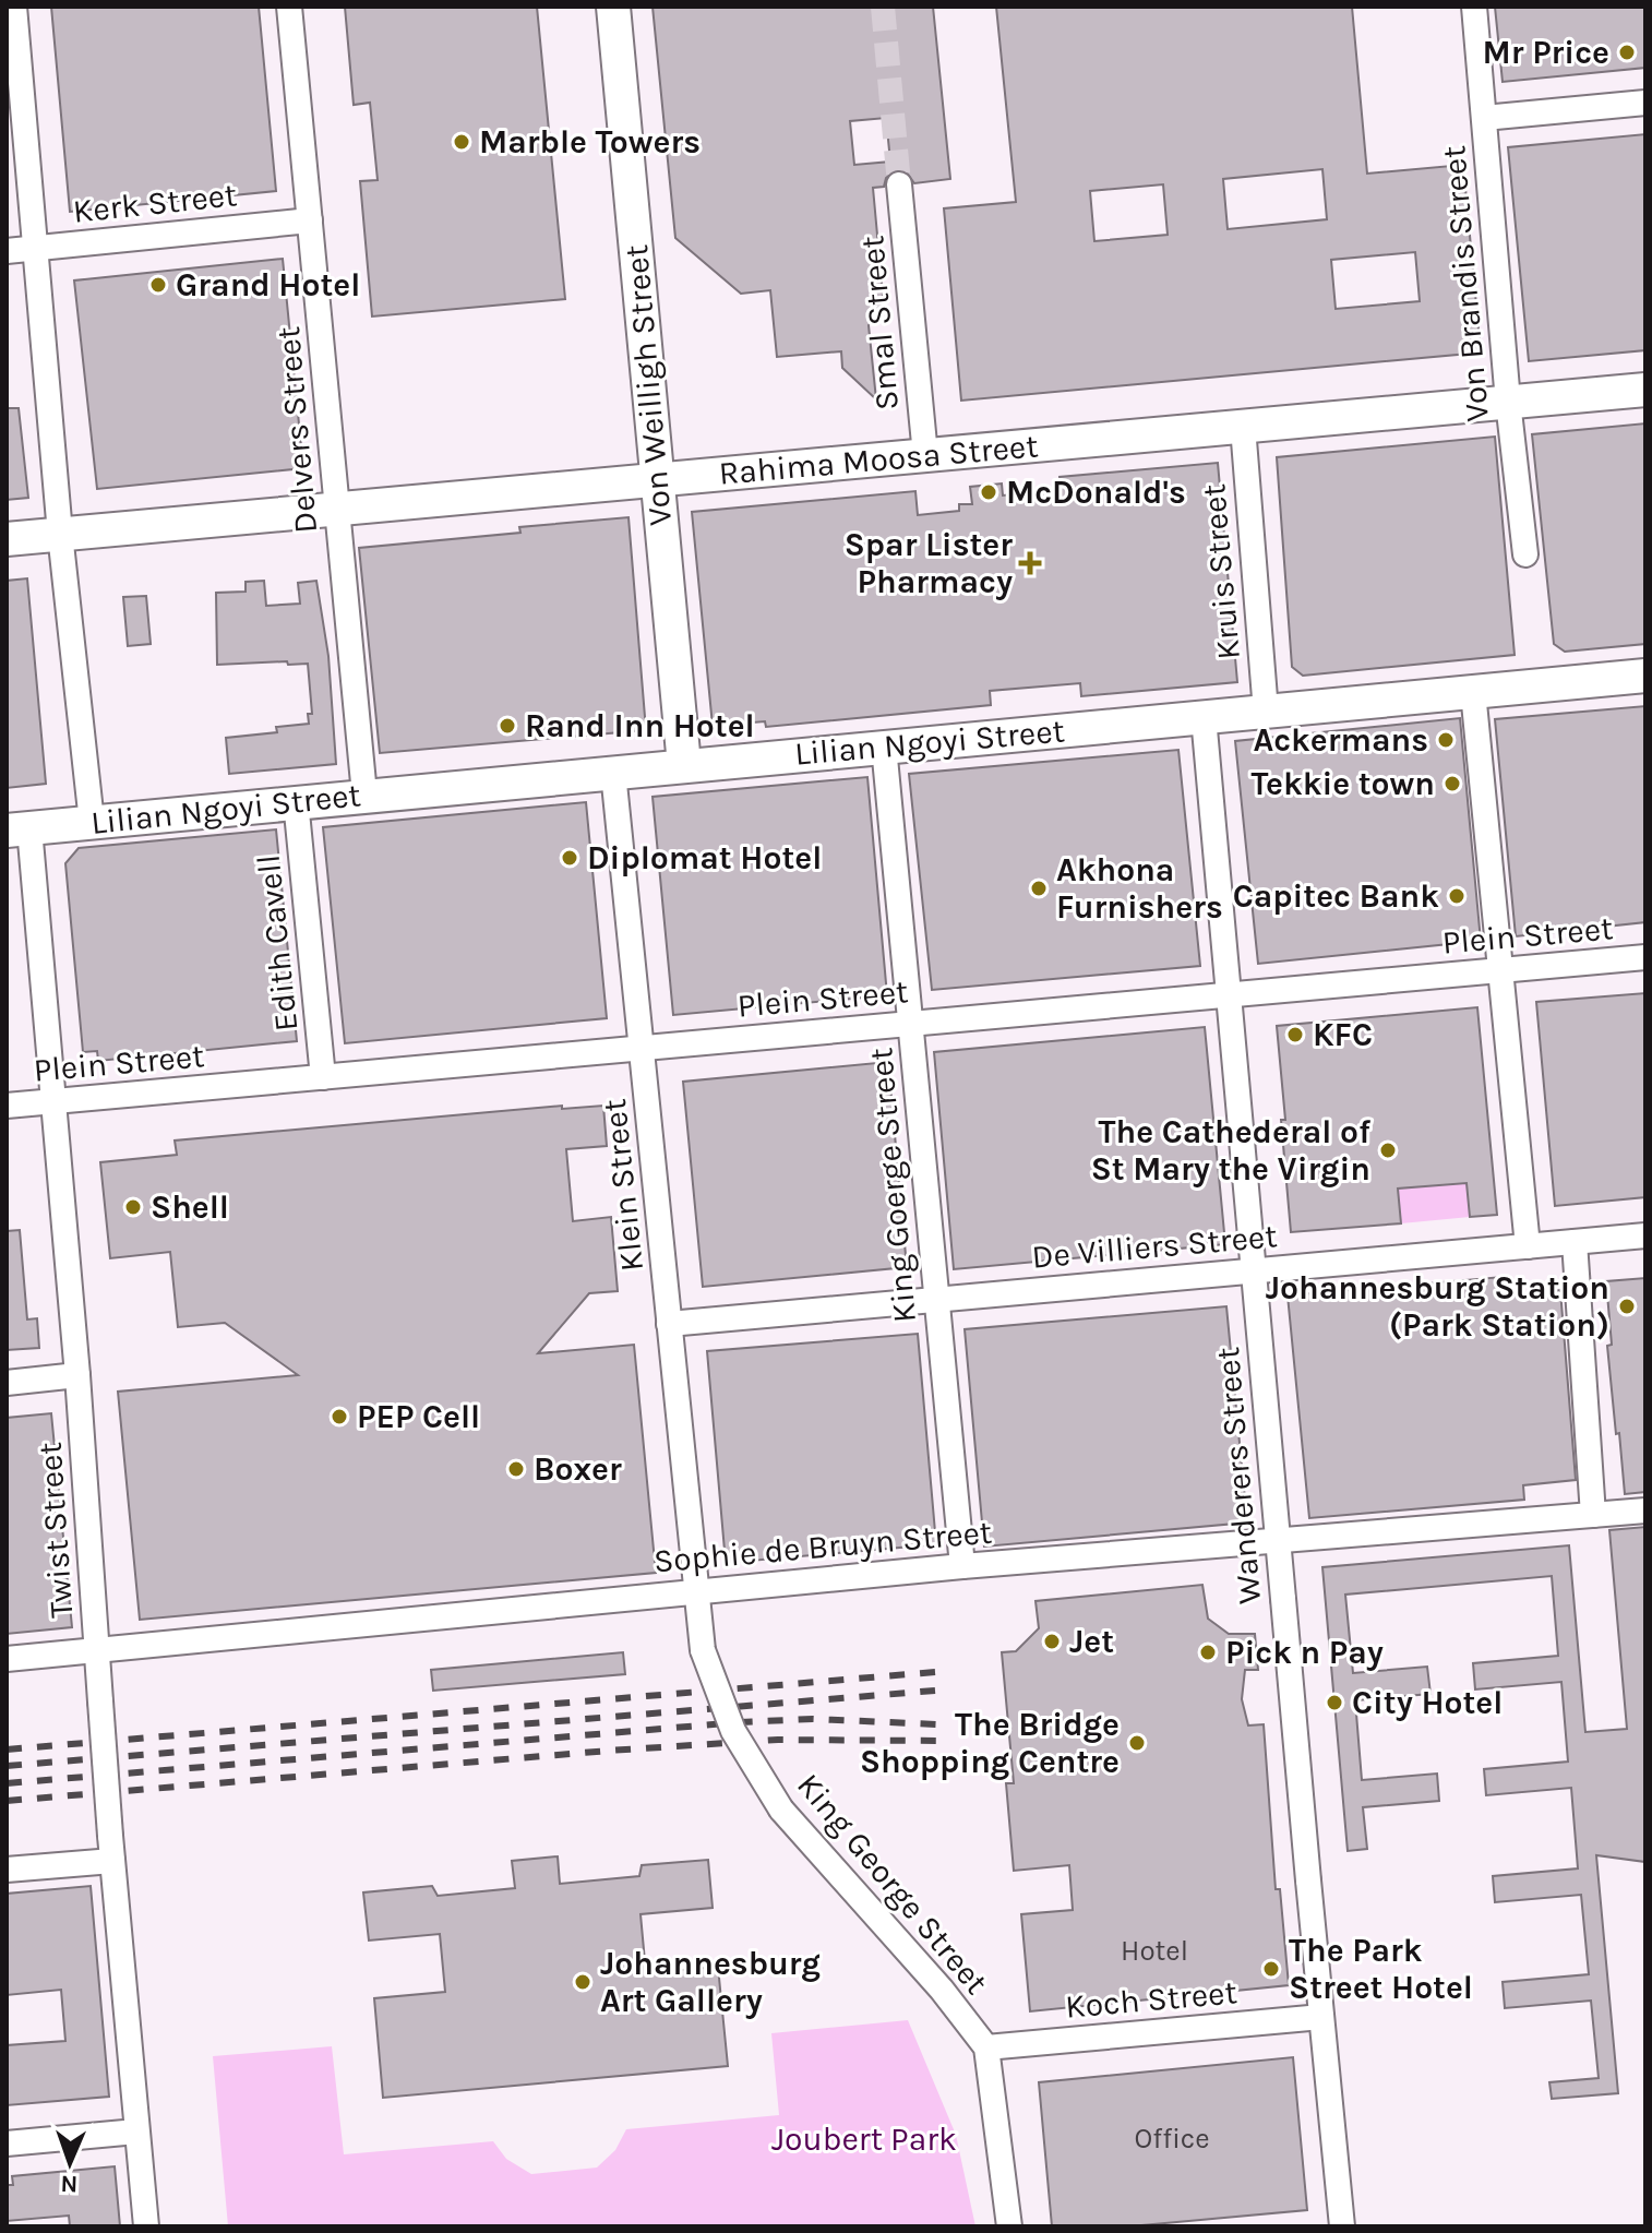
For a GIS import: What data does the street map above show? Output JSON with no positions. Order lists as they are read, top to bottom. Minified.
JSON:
{"streets":{"street":["Kerk Street","Von Brandis Street","Smal Street","Von Weilligh Street","Delvers Street","Rahima Moosa Street","Kruis Street","Lilian Ngoyi Street","Plein Street","Edith Cavell","Klein Street","King Goerge Street","De Villiers Street","Wanderers Street","Twist Street","Sophie de Bruyn Street","King George Street","Koch Street"]},"crossings":[["Kerk Street","Delvers Street"],["Von Brandis Street","Rahima Moosa Street"],["Smal Street","Rahima Moosa Street"],["Von Weilligh Street","Rahima Moosa Street"],["Von Weilligh Street","Lilian Ngoyi Street"],["Delvers Street","Rahima Moosa Street"],["Delvers Street","Lilian Ngoyi Street"],["Rahima Moosa Street","Kruis Street"],["Kruis Street","Lilian Ngoyi Street"],["Lilian Ngoyi Street","Edith Cavell"],["Lilian Ngoyi Street","Klein Street"],["Lilian Ngoyi Street","King Goerge Street"],["Lilian Ngoyi Street","Wanderers Street"],["Lilian Ngoyi Street","Twist Street"],["Plein Street","Edith Cavell"],["Plein Street","Klein Street"],["Plein Street","King Goerge Street"],["Plein Street","Wanderers Street"],["Plein Street","Twist Street"],["Klein Street","De Villiers Street"],["Klein Street","Sophie de Bruyn Street"],["Klein Street","King George Street"],["King Goerge Street","De Villiers Street"],["King Goerge Street","Sophie de Bruyn Street"],["De Villiers Street","Wanderers Street"],["Wanderers Street","Sophie de Bruyn Street"],["Wanderers Street","Koch Street"],["Twist Street","Sophie de Bruyn Street"],["Sophie de Bruyn Street","King George Street"],["King George Street","Koch Street"]],"parks":["Joubert Park"],"places":{"other":["Mr Price","Marble Towers","Grand Hotel","McDonald's","Rand Inn Hotel","Ackermans","Tekkie town","Diplomat Hotel","Akhona Furnishers","Capitec Bank","KFC","The Cathederal of St Mary the Virgin","Shell","Johannesburg Station (Park Station)","PEP Cell","Boxer","Jet","Pick n Pay","City Hotel","The Bridge Shopping Centre","The Park Street Hotel","Johannesburg Art Gallery"],"health":["Spar Lister Pharmacy"]},"house_numbers":["Hotel","Office"],"north":"bottom"}
